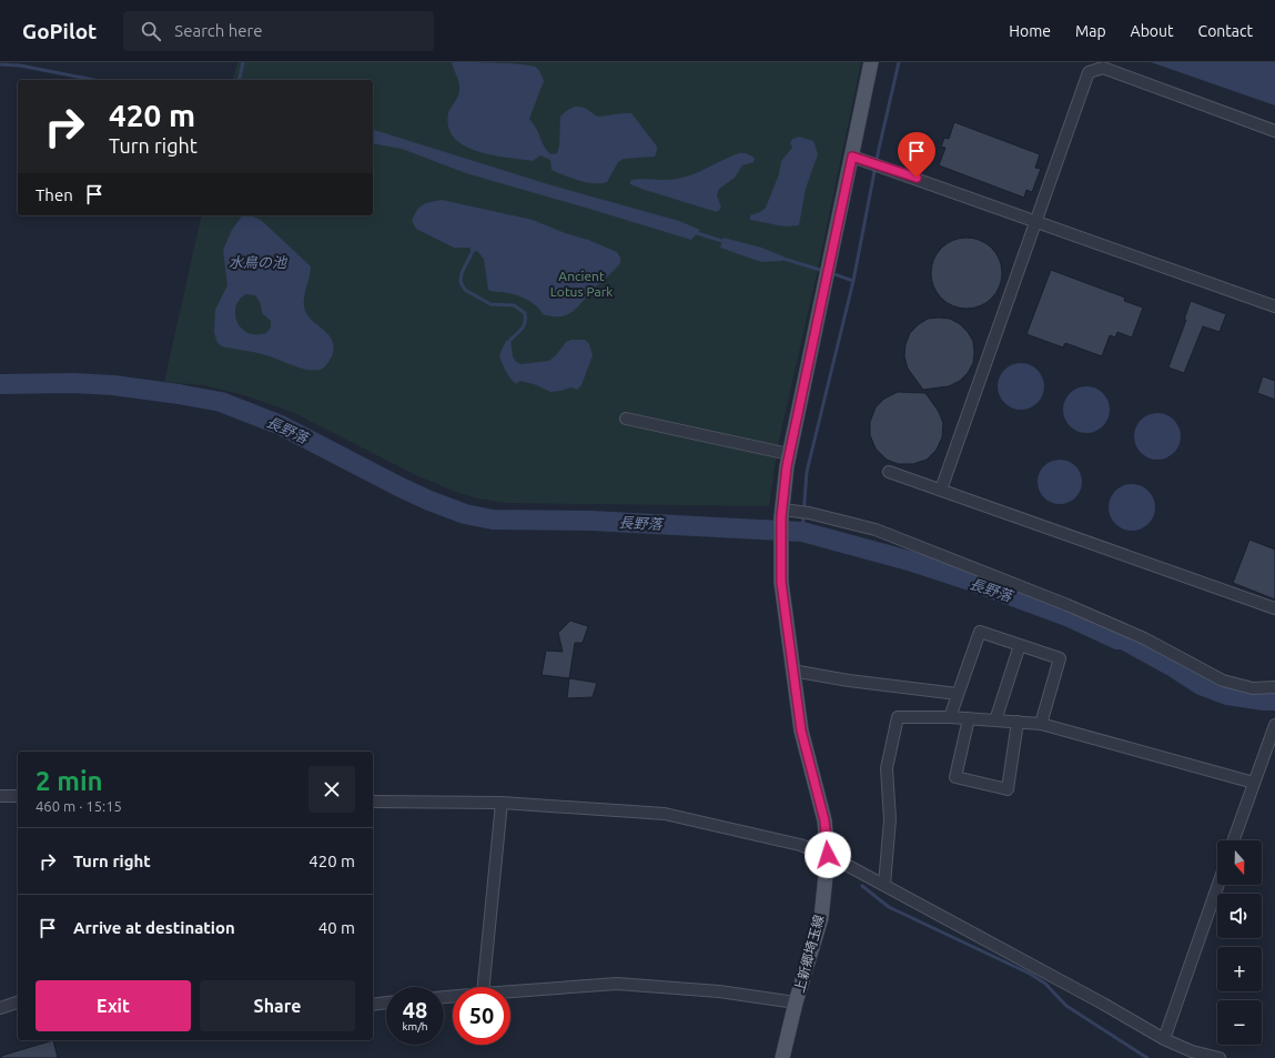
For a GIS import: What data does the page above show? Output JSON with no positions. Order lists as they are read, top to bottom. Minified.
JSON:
{"streets":{"main road":["上新郷埼玉線"]},"water":["水鳥の池","長野落"],"parks":["Ancient Lotus Park"],"north":"bottom","page":{"header":"GoPilot","search":"Search here","nav":["Home","Map","About","Contact"],"turn":["420 m","Turn right"],"then":"Then","heading":["2 min","460 m · 15:15"],"list":[{"name":"Turn right","value":"420 m"},{"name":"Arrive at destination","value":"40 m"}],"map_buttons":["+","−"],"buttons":["Exit","Share"],"speed":"48 km/h","limit":"50"}}
